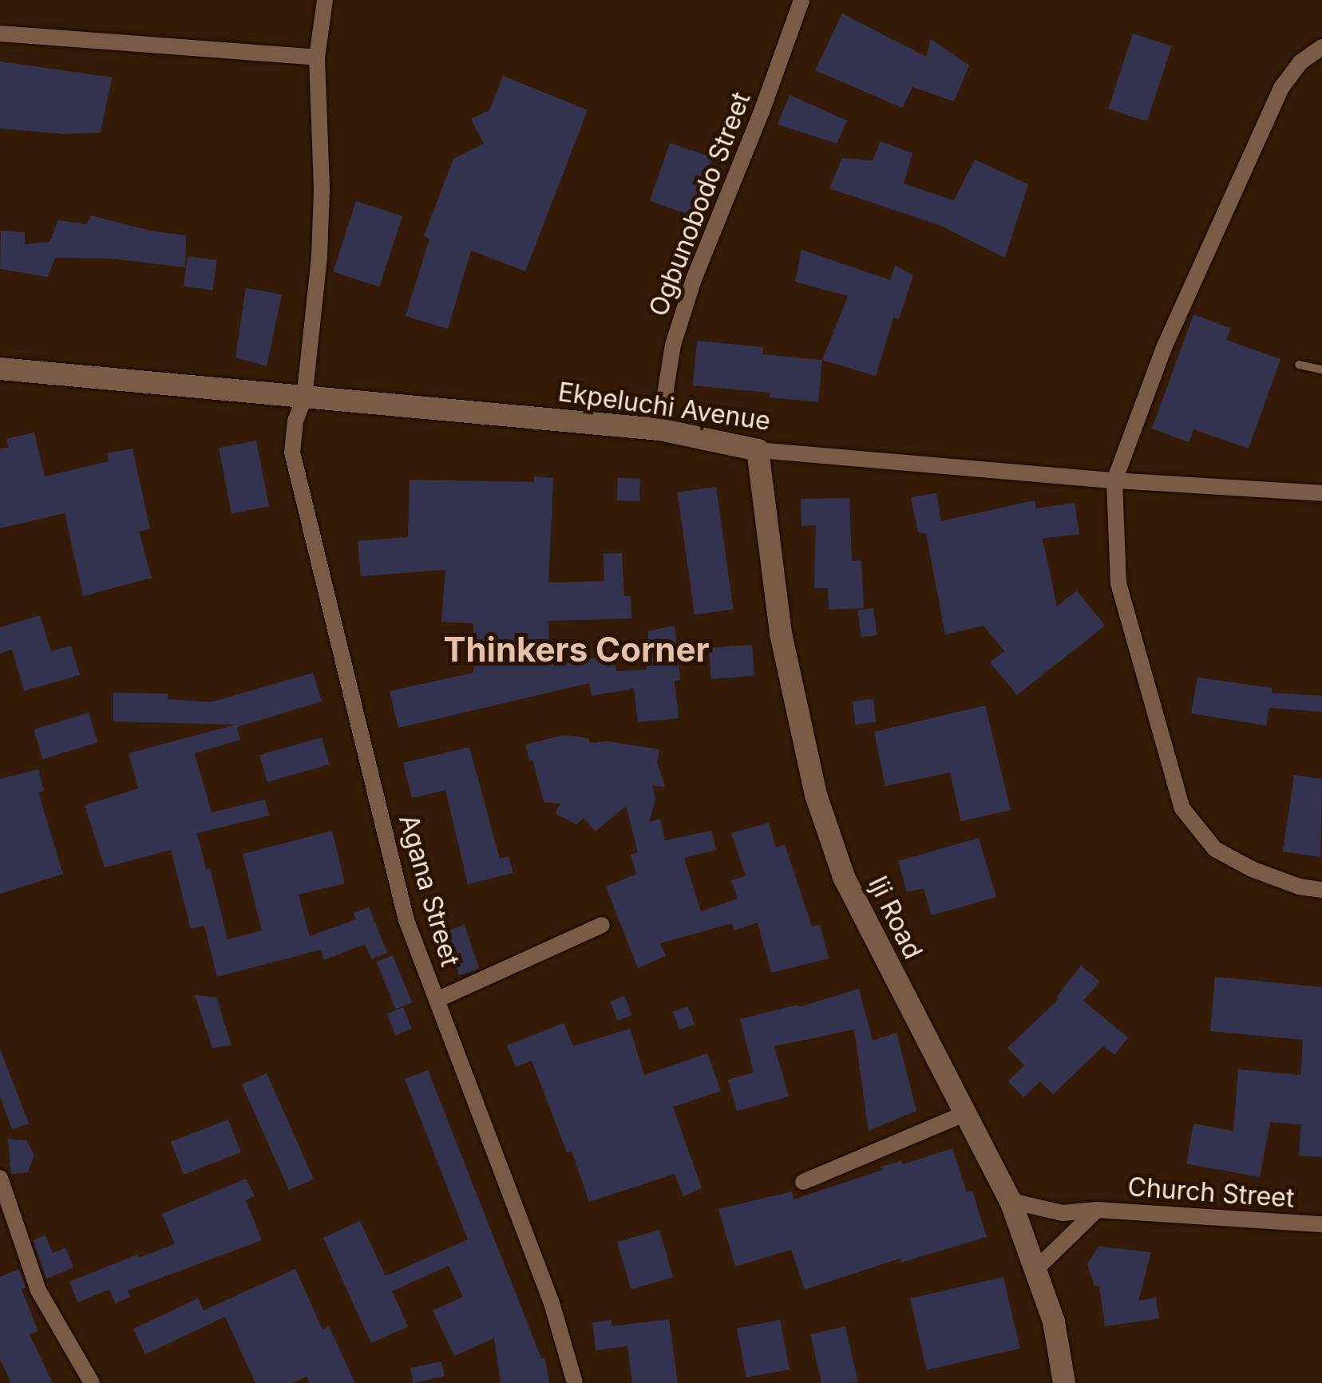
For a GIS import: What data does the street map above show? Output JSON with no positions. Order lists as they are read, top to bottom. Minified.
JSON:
{"streets":{"street":["Ogbunobodo Street","Ekpeluchi Avenue","Agana Street","Iji Road","Church Street"]},"crossings":[["Ogbunobodo Street","Ekpeluchi Avenue"],["Ekpeluchi Avenue","Agana Street"],["Ekpeluchi Avenue","Iji Road"],["Iji Road","Church Street"]],"districts":["Thinkers Corner"]}
